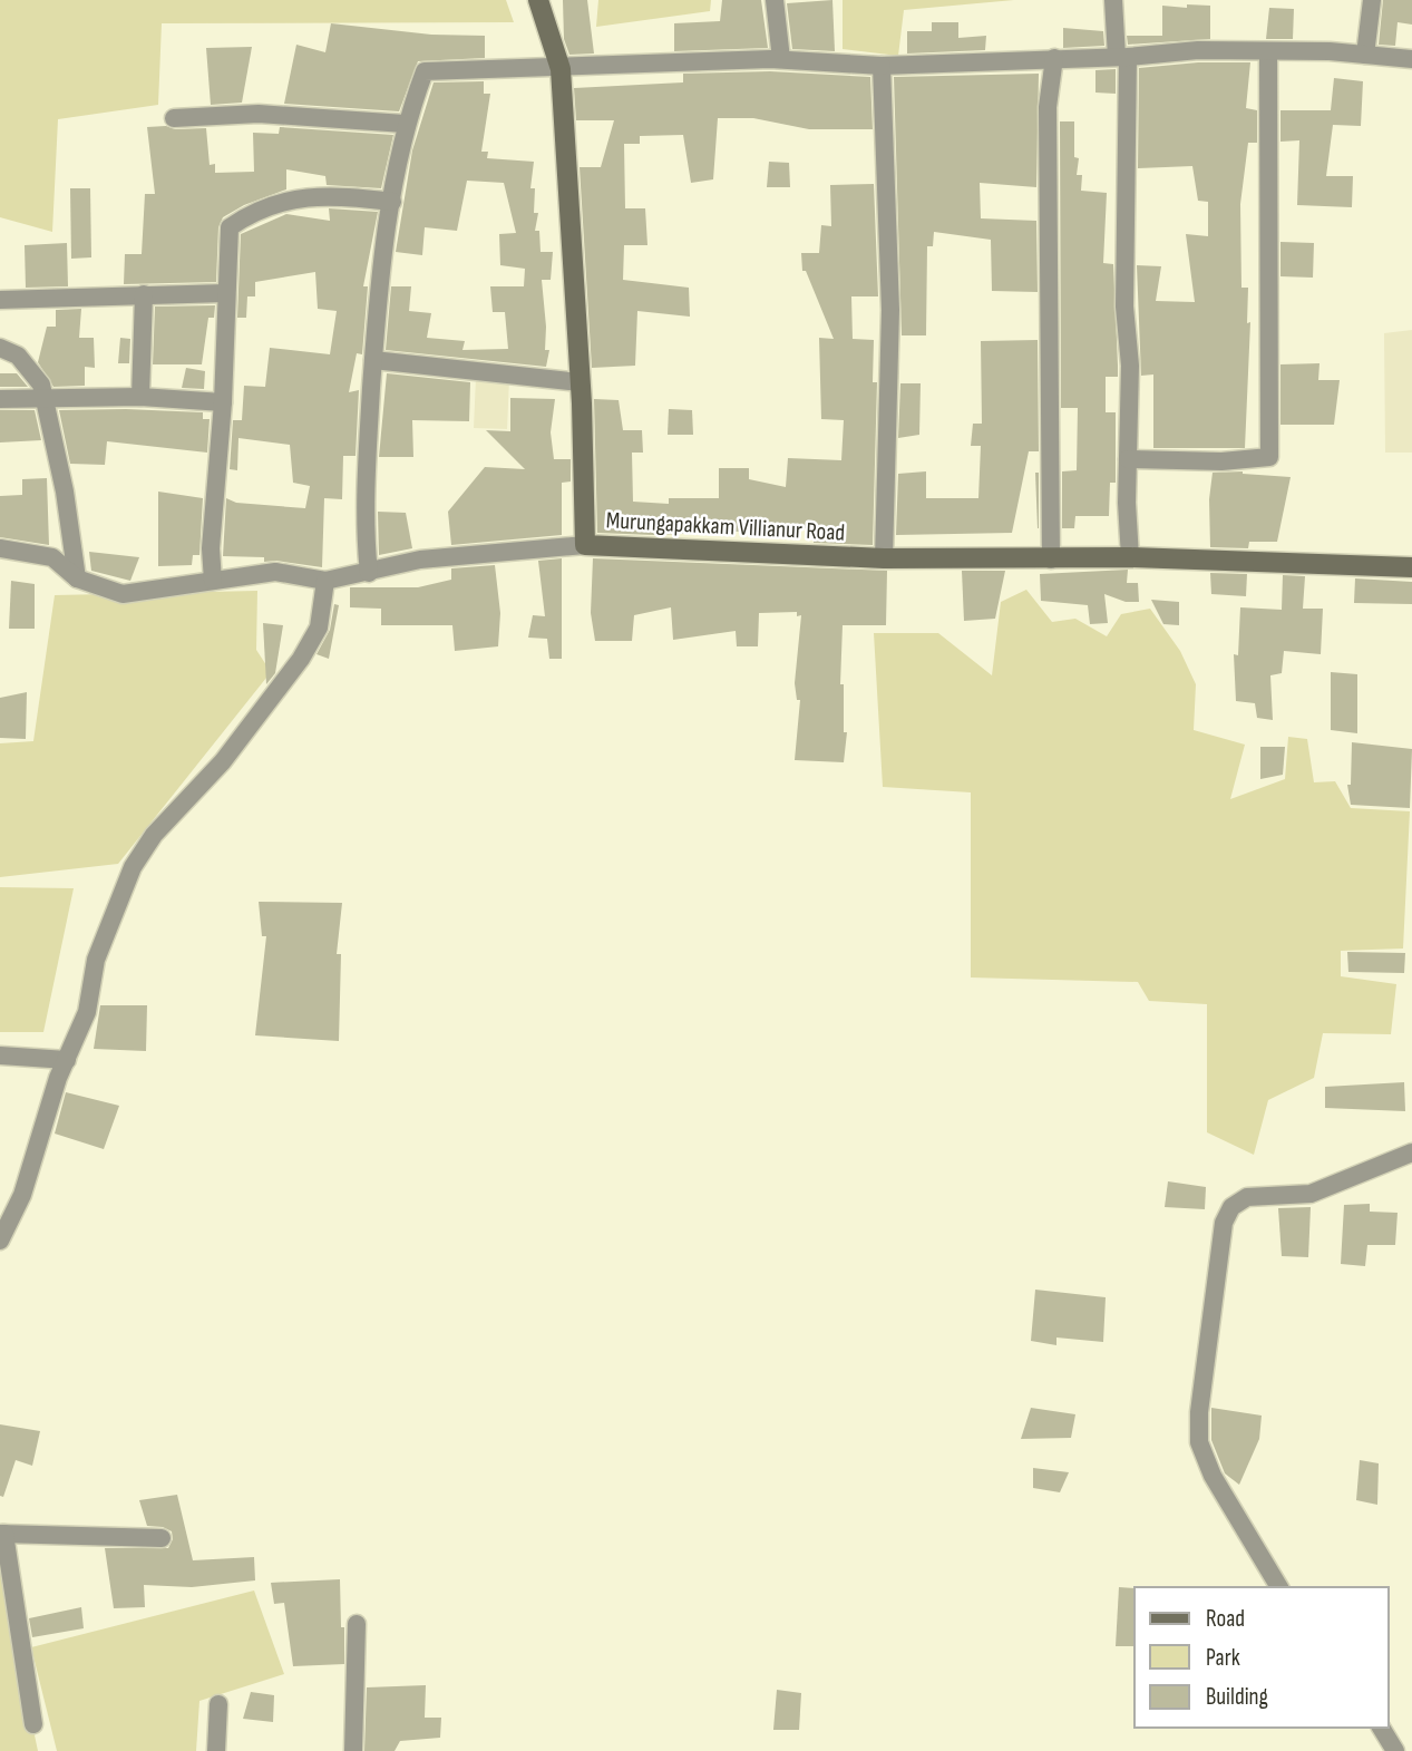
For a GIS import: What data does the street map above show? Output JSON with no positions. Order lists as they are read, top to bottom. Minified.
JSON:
{"streets":{"main road":["Murungapakkam Villianur Road"]},"legend":["Road","Park","Building"]}
